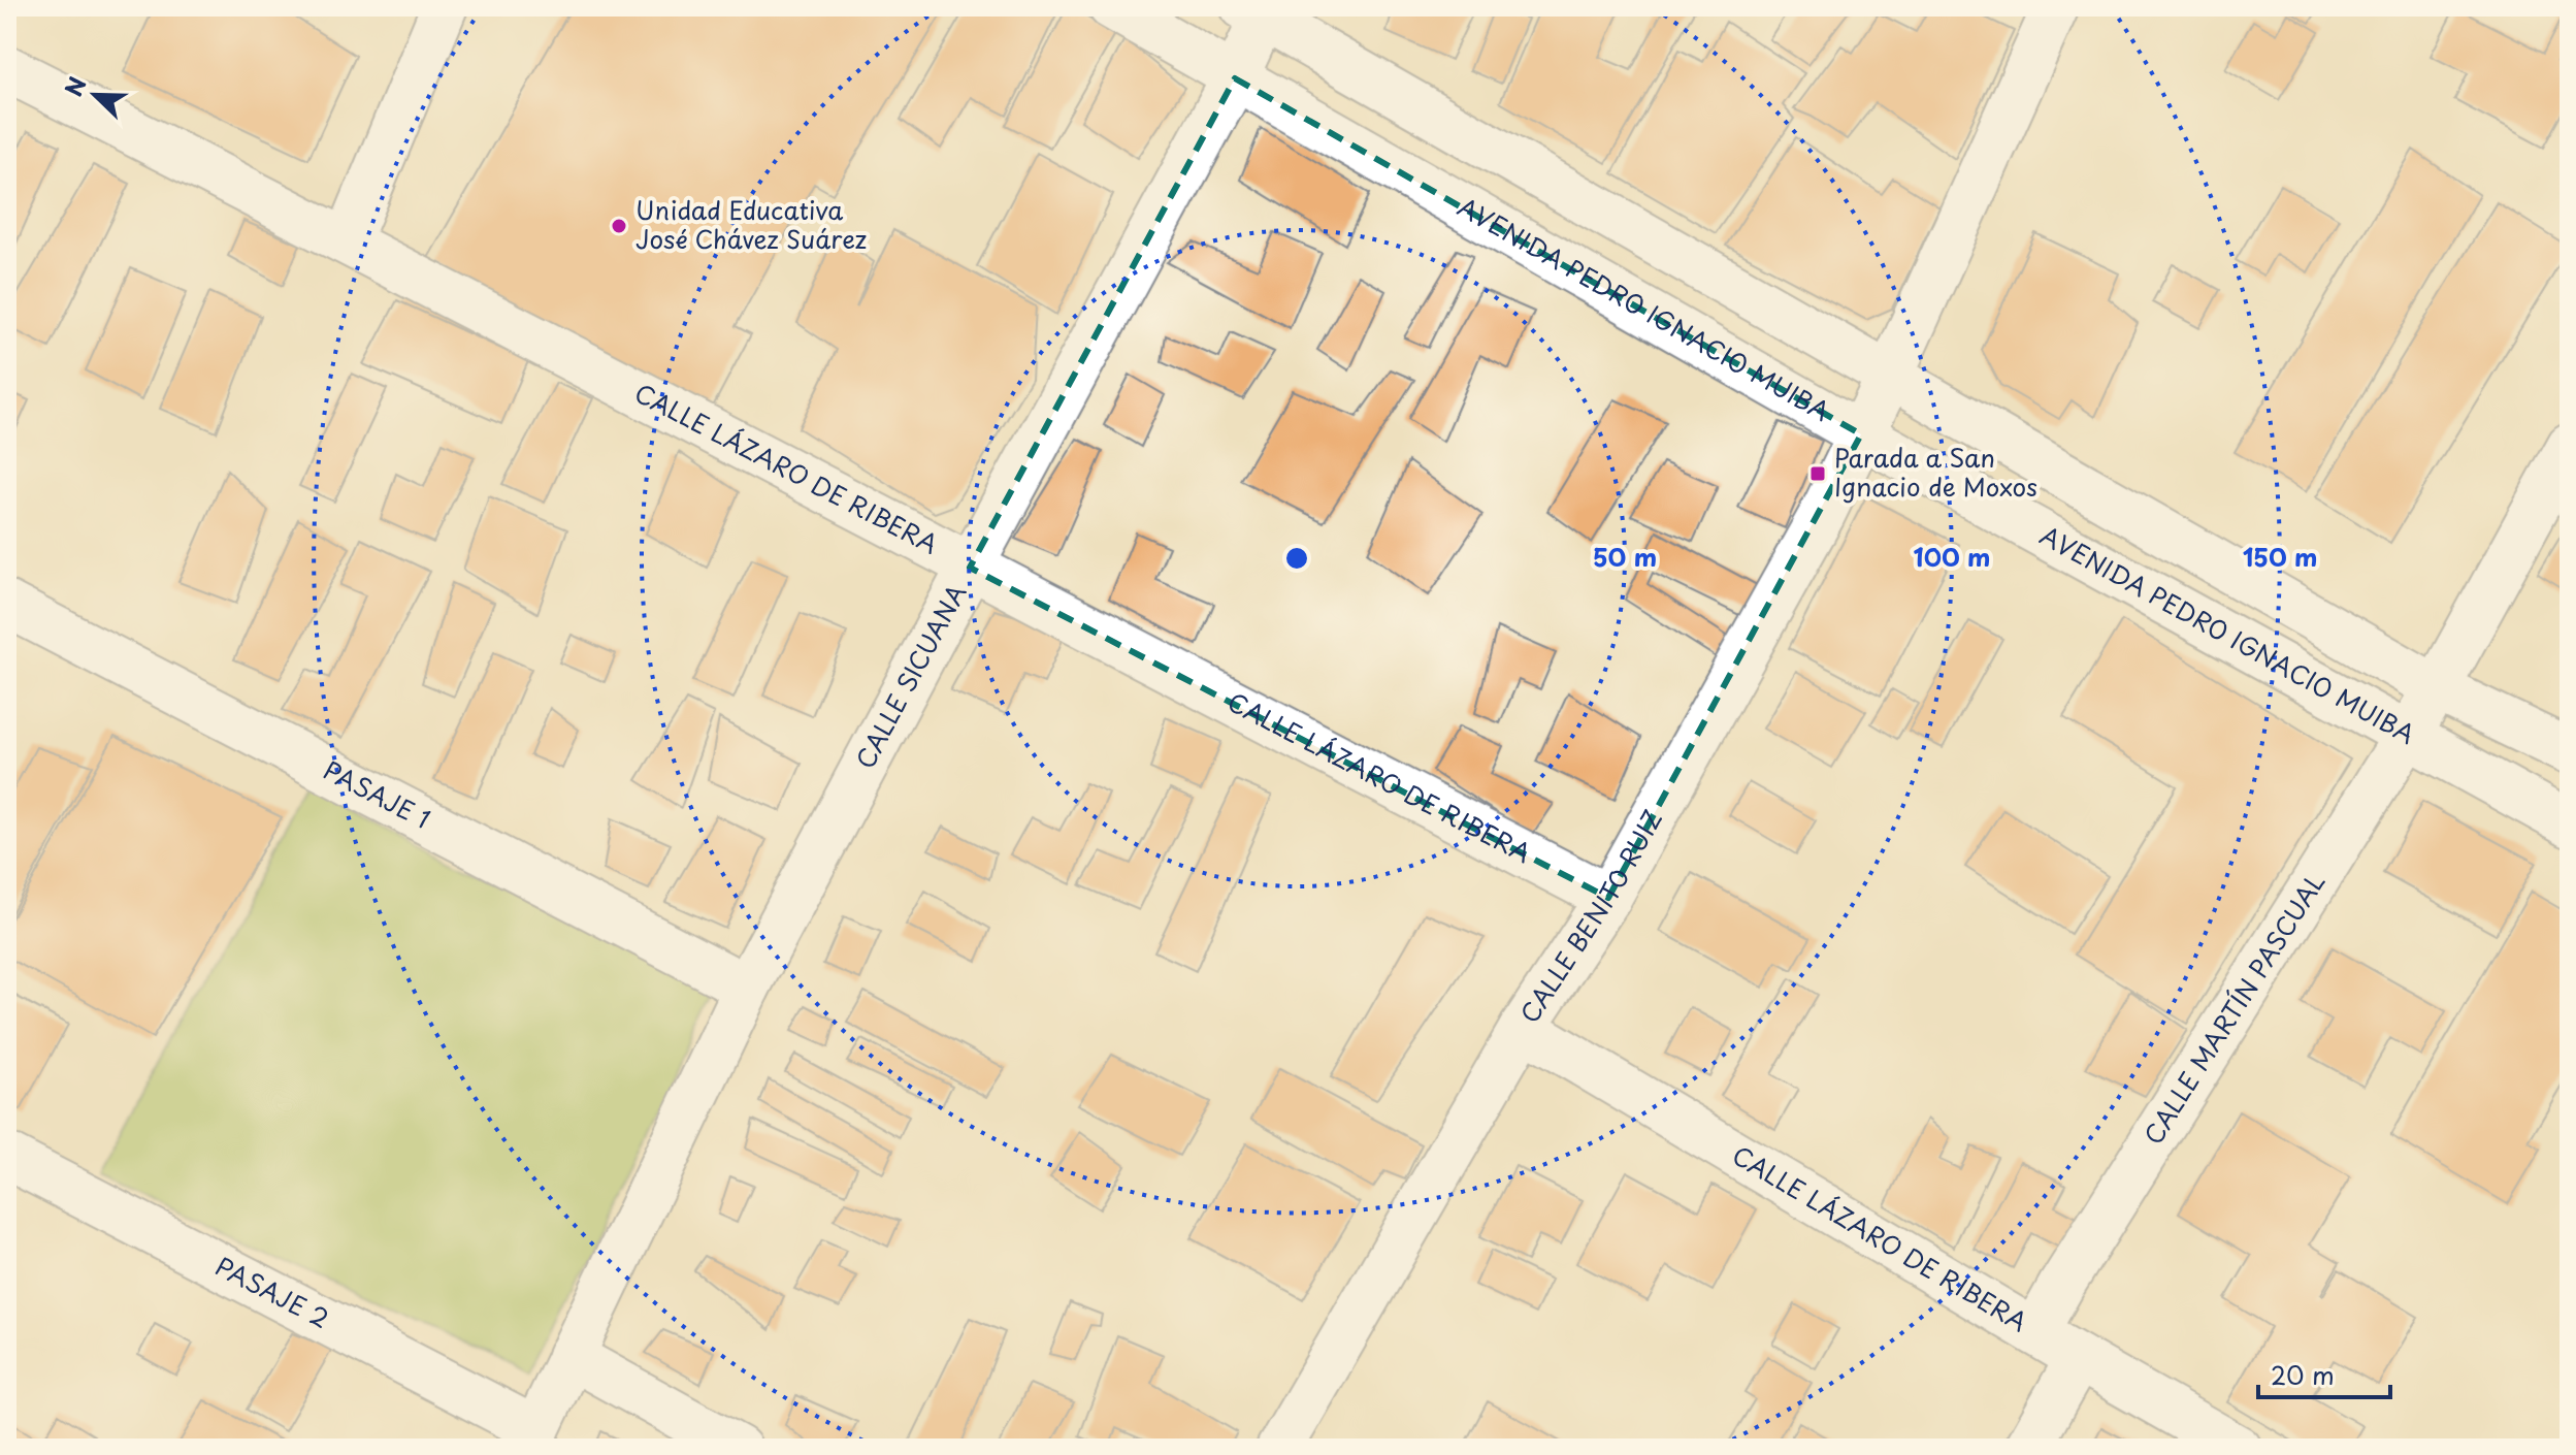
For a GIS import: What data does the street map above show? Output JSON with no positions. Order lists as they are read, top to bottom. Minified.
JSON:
{"streets":{"street":["AVENIDA PEDRO IGNACIO MUIBA","CALLE LÁZARO DE RIBERA","CALLE SICUANA","PASAJE 1","CALLE BENITO RUIZ","CALLE MARTÍN PASCUAL","PASAJE 2"]},"crossings":[["AVENIDA PEDRO IGNACIO MUIBA","CALLE SICUANA"],["AVENIDA PEDRO IGNACIO MUIBA","CALLE BENITO RUIZ"],["AVENIDA PEDRO IGNACIO MUIBA","CALLE MARTÍN PASCUAL"],["CALLE LÁZARO DE RIBERA","CALLE SICUANA"],["CALLE LÁZARO DE RIBERA","CALLE BENITO RUIZ"],["CALLE LÁZARO DE RIBERA","CALLE MARTÍN PASCUAL"],["CALLE SICUANA","PASAJE 1"],["CALLE SICUANA","PASAJE 2"]],"places":{"other":["Unidad Educativa José Chávez Suárez"],"transit":["Parada a San Ignacio de Moxos"]},"scale_bar":"20 m","north":"top left","rings":["50 m","100 m","150 m"]}
